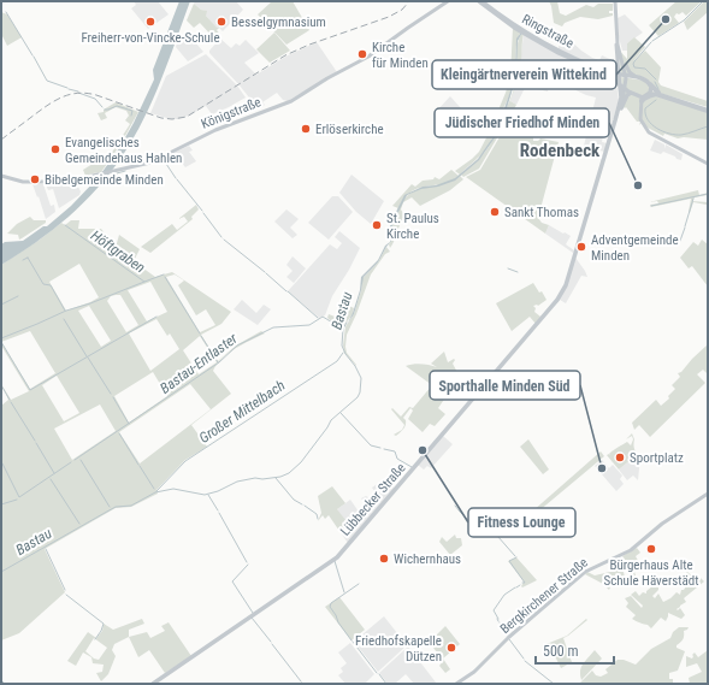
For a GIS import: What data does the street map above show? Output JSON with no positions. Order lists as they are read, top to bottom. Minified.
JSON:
{"streets":{"main road":["Ringstraße","Königstraße","Lübbecker Straße","Bergkirchener Straße"]},"crossings":[["Ringstraße","Lübbecker Straße"]],"districts":["Rodenbeck"],"water":["Höftgraben","Bastau","Bastau-Entlaster","Großer Mittelbach"],"places":["Kleingärtnerverein Wittekind","Freiherr-von-Vincke-Schule","Besselgymnasium","Kirche für Minden","Erlöserkirche","Evangelisches Gemeindehaus Hahlen","Bibelgemeinde Minden","Jüdischer Friedhof Minden","Sankt Thomas","St. Paulus Kirche","Adventgemeinde Minden","Fitness Lounge","Sportplatz","Sporthalle Minden Süd","Bürgerhaus Alte Schule Häverstädt","Wichernhaus","Friedhofskapelle Dützen"],"scale_bar":"500 m"}
